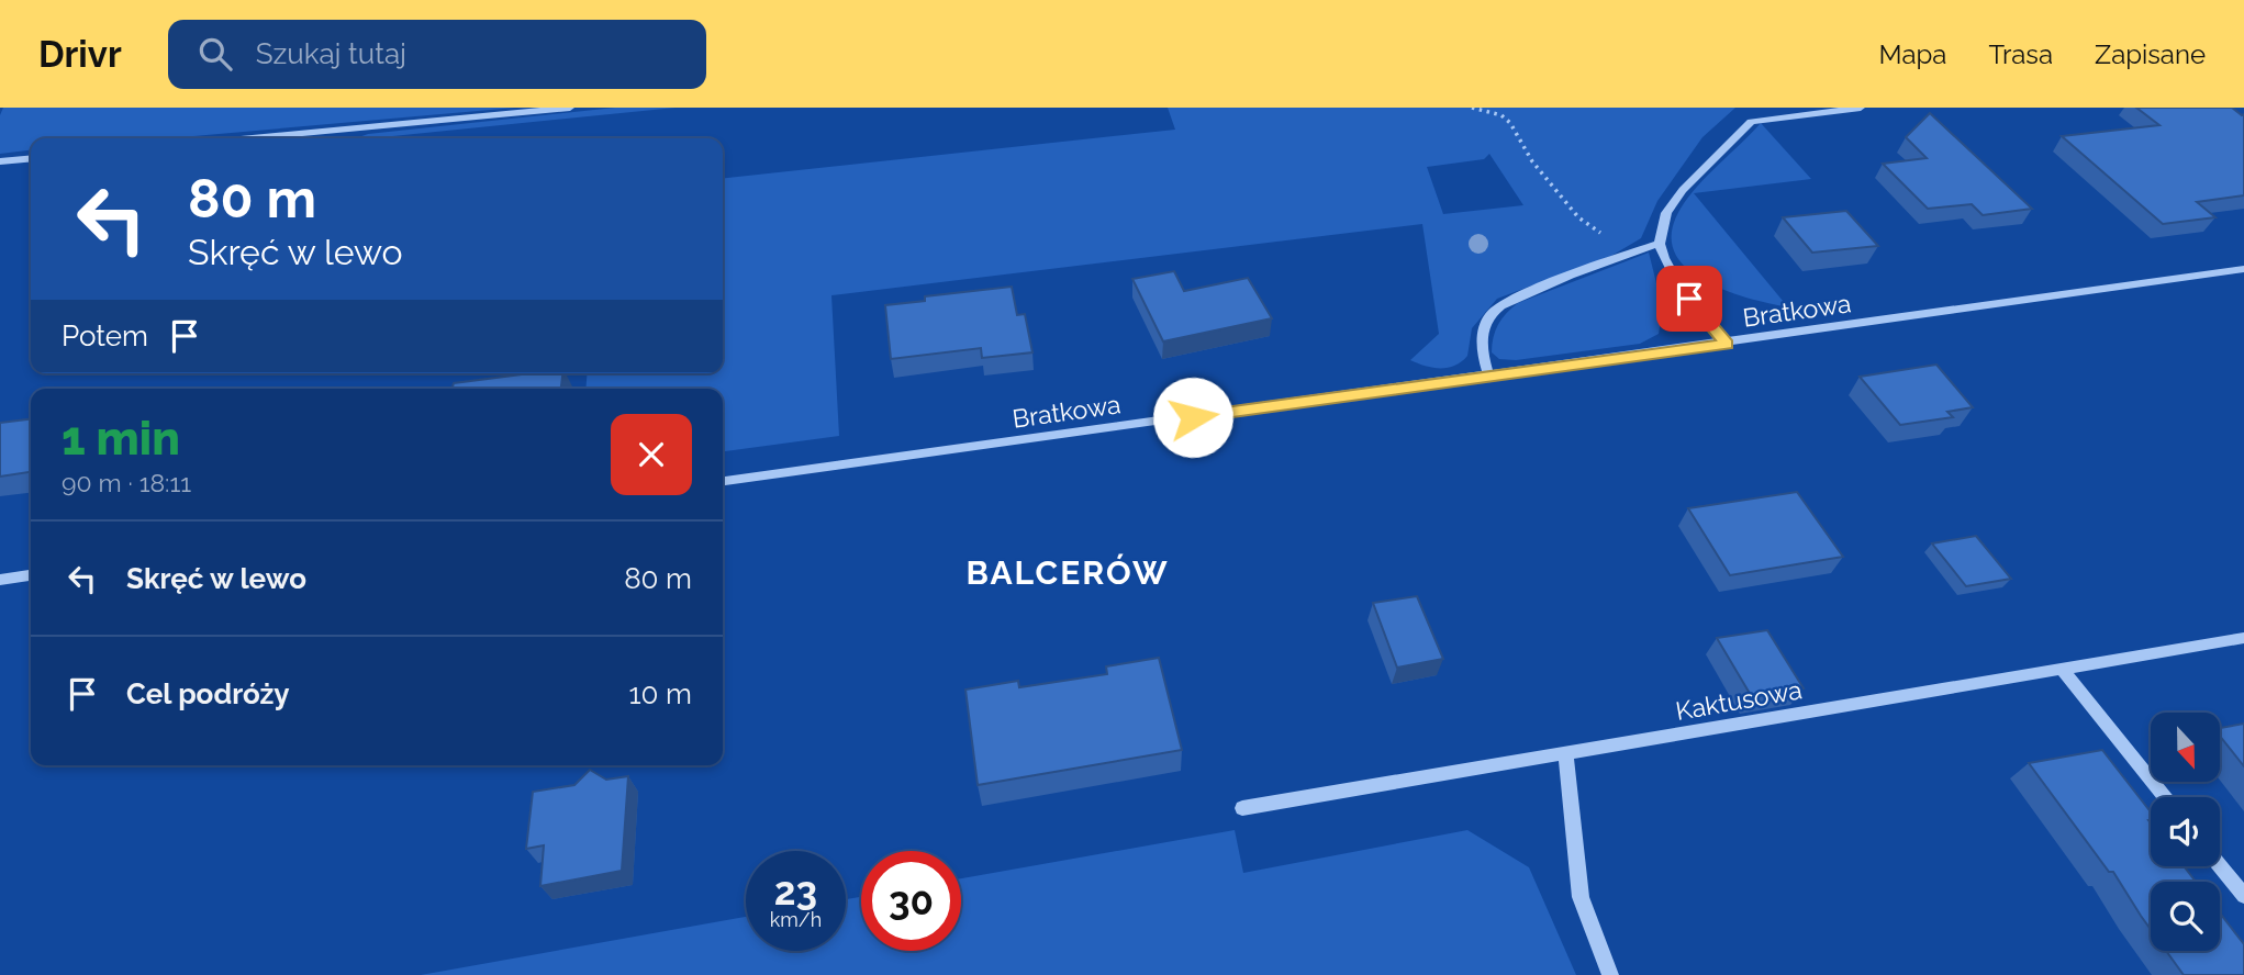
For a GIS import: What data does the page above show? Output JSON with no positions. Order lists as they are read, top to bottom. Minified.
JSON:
{"streets":{"street":["Bratkowa","Kaktusowa"]},"districts":["BALCERÓW"],"north":"bottom","page":{"header":"Drivr","search":"Szukaj tutaj","nav":["Mapa","Trasa","Zapisane"],"turn":["80 m","Skręć w lewo"],"then":"Potem","heading":["1 min","90 m · 18:11"],"list":[{"name":"Skręć w lewo","value":"80 m"},{"name":"Cel podróży","value":"10 m"}],"speed":"23 km/h","limit":"30"}}
